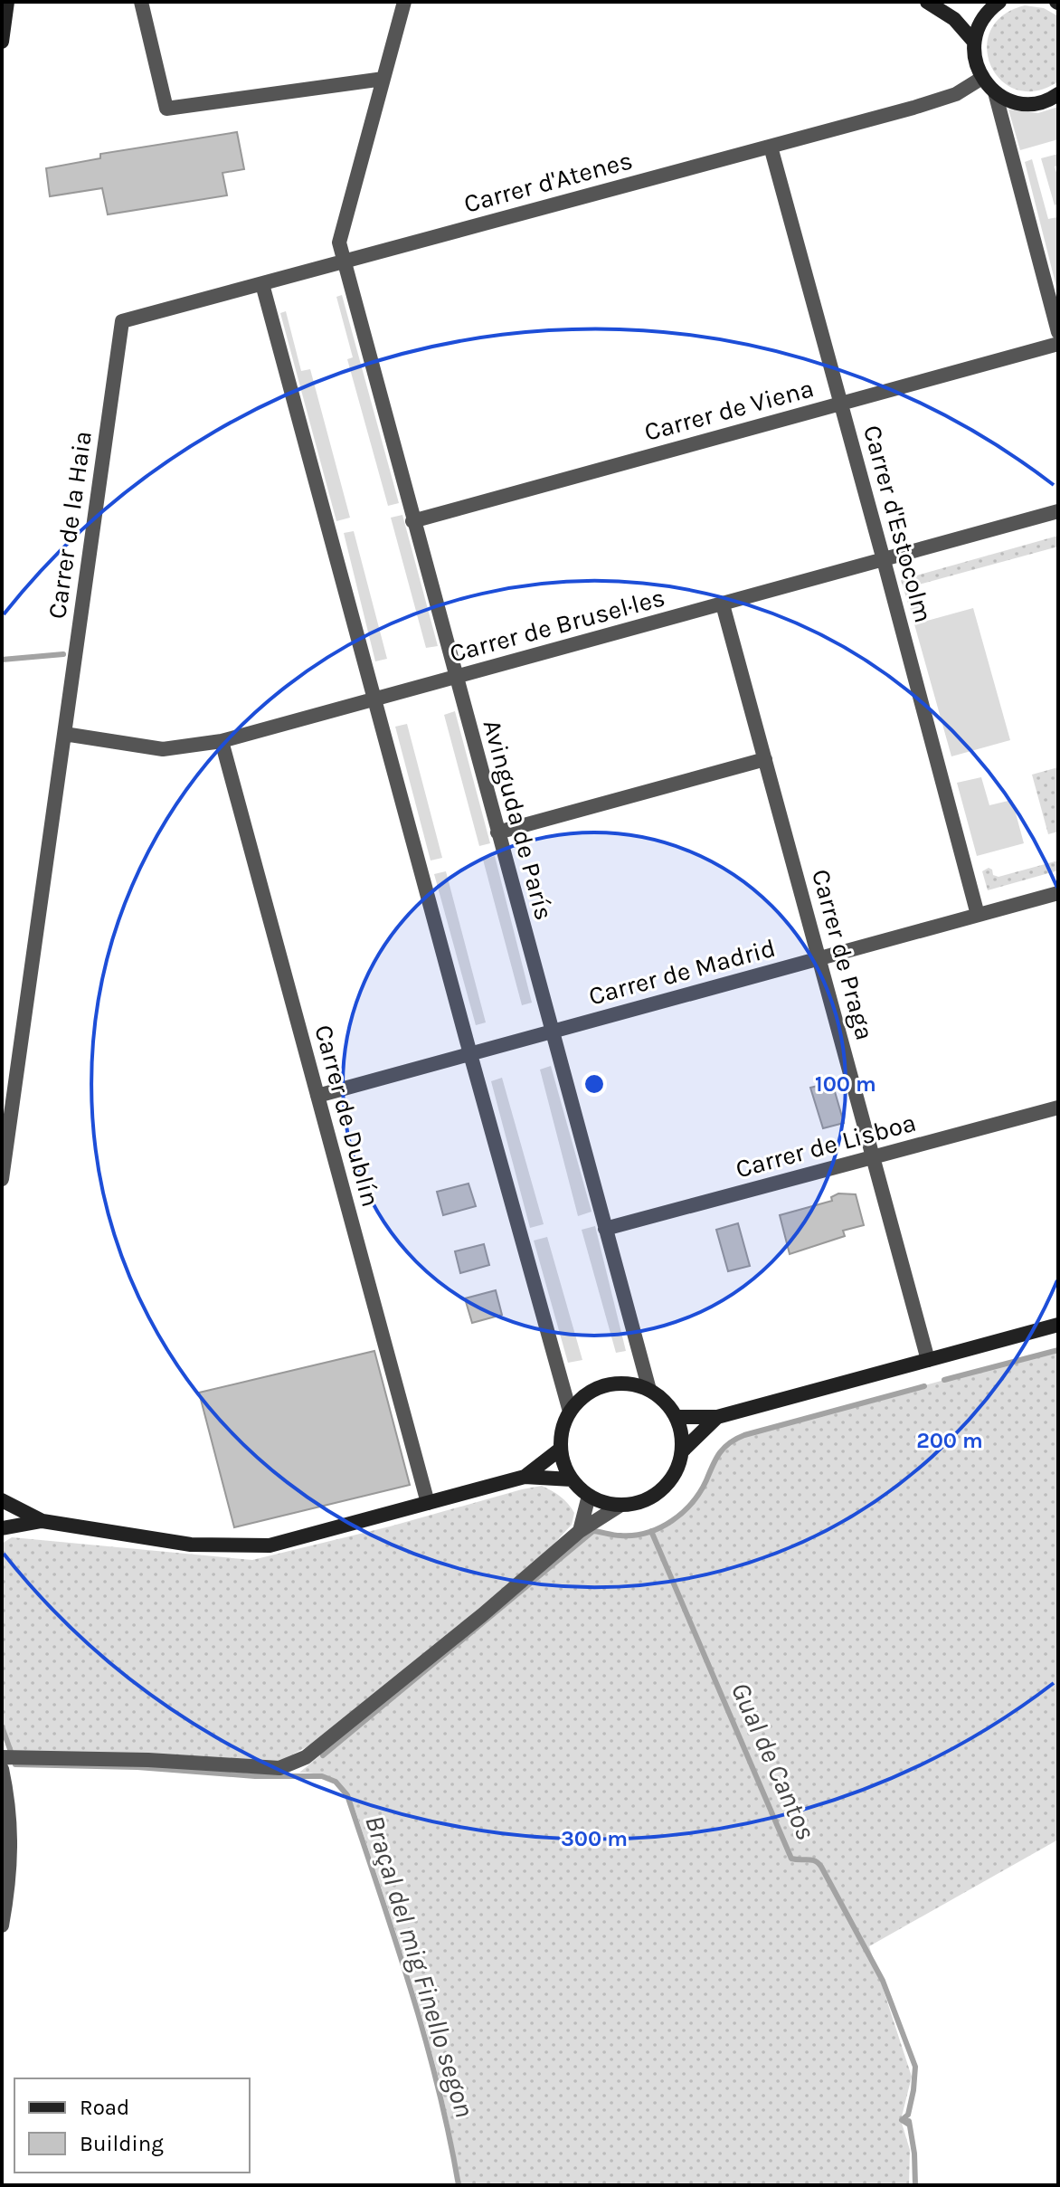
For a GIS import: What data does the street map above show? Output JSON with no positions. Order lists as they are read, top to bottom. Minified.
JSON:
{"streets":{"street":["Carrer d'Atenes","Carrer de Viena","Carrer d'Estocolm","Carrer de la Haia","Carrer de Brusel·les","Avinguda de París","Carrer de Praga","Carrer de Madrid","Carrer de Dublín","Carrer de Lisboa"]},"crossings":[["Carrer d'Atenes","Carrer d'Estocolm"],["Carrer d'Atenes","Carrer de la Haia"],["Carrer d'Atenes","Avinguda de París"],["Carrer de Viena","Carrer d'Estocolm"],["Carrer de Viena","Avinguda de París"],["Carrer d'Estocolm","Carrer de Brusel·les"],["Carrer d'Estocolm","Carrer de Madrid"],["Carrer de la Haia","Carrer de Brusel·les"],["Carrer de Brusel·les","Avinguda de París"],["Carrer de Brusel·les","Carrer de Praga"],["Carrer de Brusel·les","Carrer de Dublín"],["Avinguda de París","Carrer de Madrid"],["Avinguda de París","Carrer de Lisboa"],["Carrer de Praga","Carrer de Madrid"],["Carrer de Praga","Carrer de Lisboa"],["Carrer de Madrid","Carrer de Dublín"]],"water":["Gual de Cantos","Braçal del mig Finello segon"],"legend":["Road","Building"],"rings":["100 m","200 m","300 m"]}
